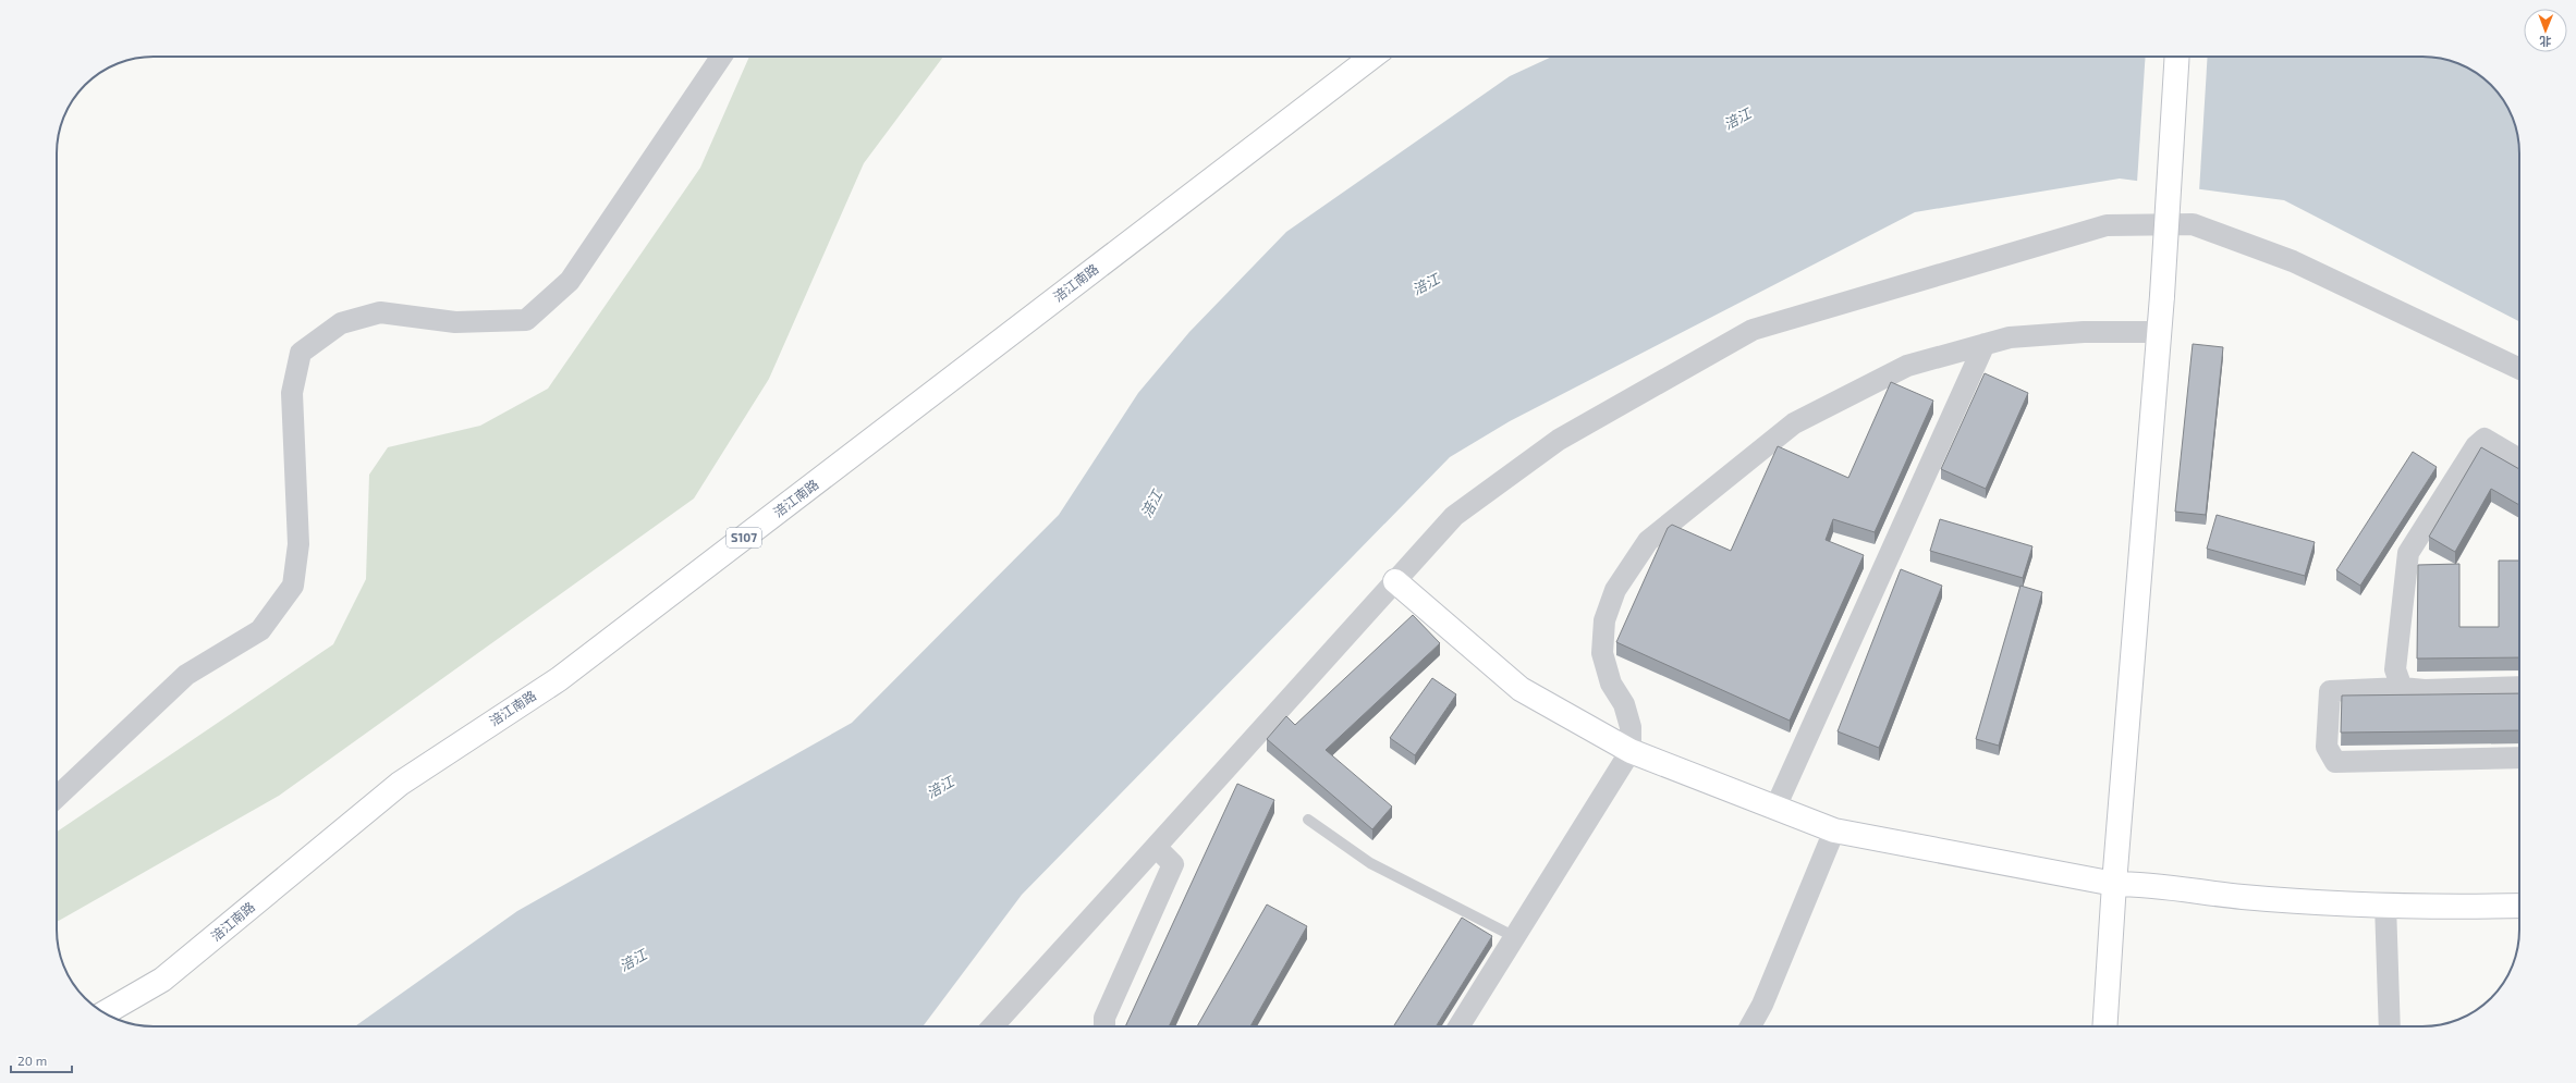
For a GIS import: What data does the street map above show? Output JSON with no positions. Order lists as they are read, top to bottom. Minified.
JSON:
{"streets":{"street":["涪江南路","S107"]},"water":["涪江"],"scale_bar":"20 m","north":"bottom"}
